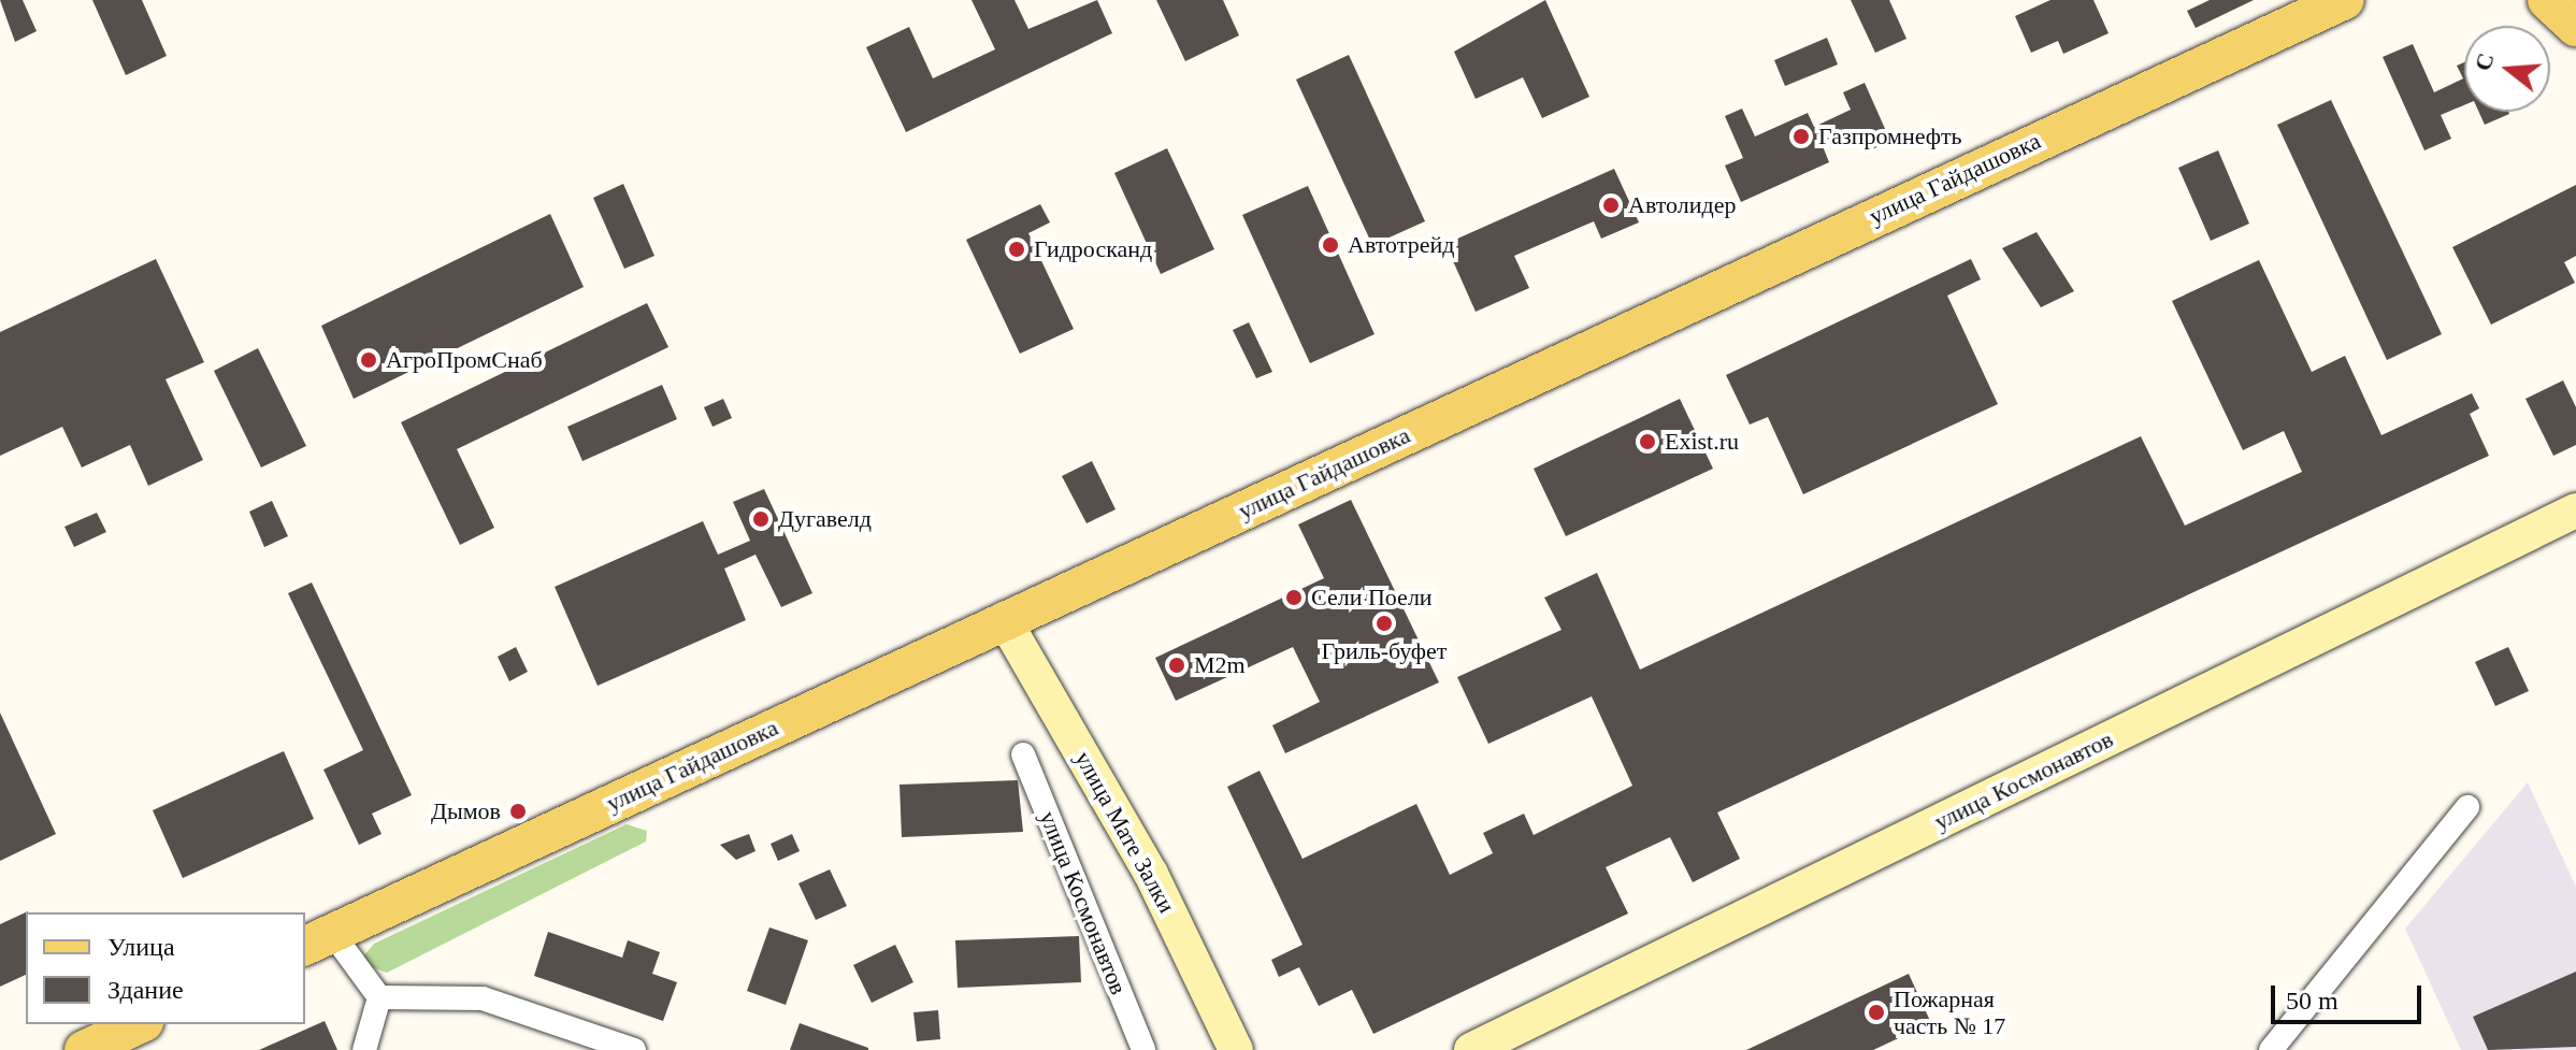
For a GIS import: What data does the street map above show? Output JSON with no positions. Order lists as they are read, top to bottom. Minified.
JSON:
{"streets":{"main road":["улица Гайдашовка"],"street":["улица Космонавтов","улица Мате Залки"]},"crossings":[["улица Гайдашовка","улица Мате Залки"]],"places":["Газпромнефть","Автолидер","Автотрейд","Гидросканд","АгроПромСнаб","Exist.ru","Дугавелд","Сели Поели","Гриль-буфет","М2m","Дымов","Пожарная часть № 17"],"legend":["Улица","Здание"],"scale_bar":"50 m","north":"left"}
